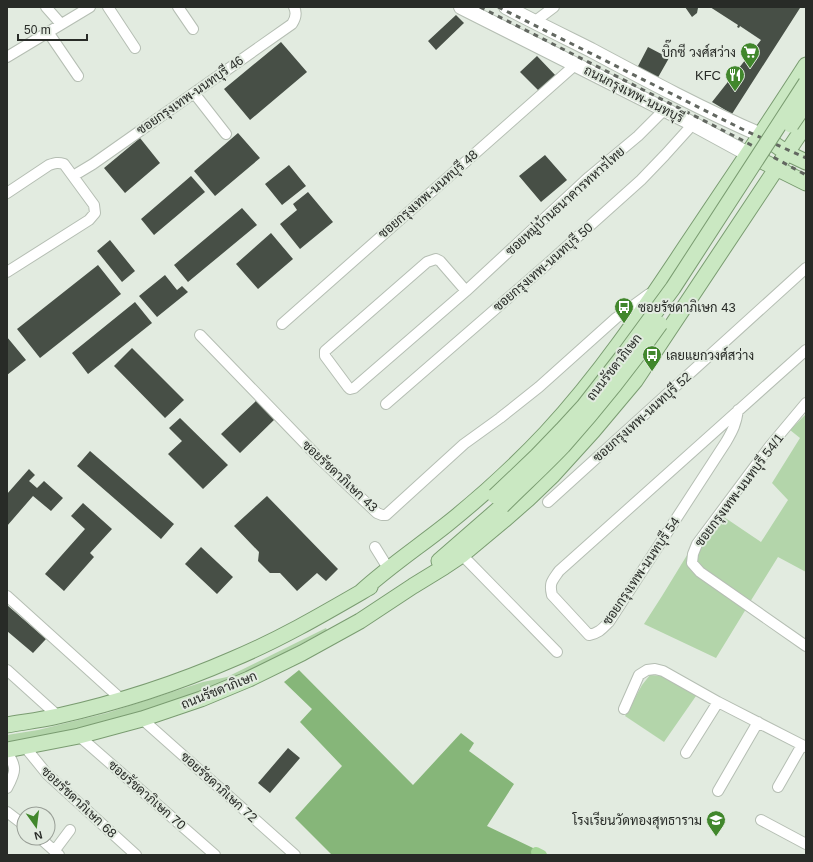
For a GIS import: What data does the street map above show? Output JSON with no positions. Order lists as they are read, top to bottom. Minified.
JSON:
{"streets":{"main road":["ถนนกรุงเทพ-นนทบุรี","ถนนรัชดาภิเษก"],"street":["ซอยกรุงเทพ-นนทบุรี 46","ซอยกรุงเทพ-นนทบุรี 48","ซอยหมู่บ้านธนาคารทหารไทย","ซอยกรุงเทพ-นนทบุรี 50","ซอยกรุงเทพ-นนทบุรี 52","ซอยรัชดาภิเษก 43","ซอยกรุงเทพ-นนทบุรี 54/1","ซอยกรุงเทพ-นนทบุรี 54","ซอยรัชดาภิเษก 72","ซอยรัชดาภิเษก 70","ซอยรัชดาภิเษก 68"]},"crossings":[["ถนนกรุงเทพ-นนทบุรี","ซอยกรุงเทพ-นนทบุรี 48"],["ถนนกรุงเทพ-นนทบุรี","ซอยหมู่บ้านธนาคารทหารไทย"],["ถนนกรุงเทพ-นนทบุรี","ซอยกรุงเทพ-นนทบุรี 50"],["ถนนกรุงเทพ-นนทบุรี","ถนนรัชดาภิเษก"],["ถนนรัชดาภิเษก","ซอยรัชดาภิเษก 43"],["ถนนรัชดาภิเษก","ซอยรัชดาภิเษก 72"],["ถนนรัชดาภิเษก","ซอยรัชดาภิเษก 70"],["ถนนรัชดาภิเษก","ซอยรัชดาภิเษก 68"]],"places":{"supermarket":["บิ๊กซี วงศ์สว่าง"],"restaurant":["KFC"],"bus stop":["ซอยรัชดาภิเษก 43","เลยแยกวงศ์สว่าง"],"school or university":["โรงเรียนวัดทองสุทธาราม"]},"scale_bar":"50 m","north":"bottom"}
